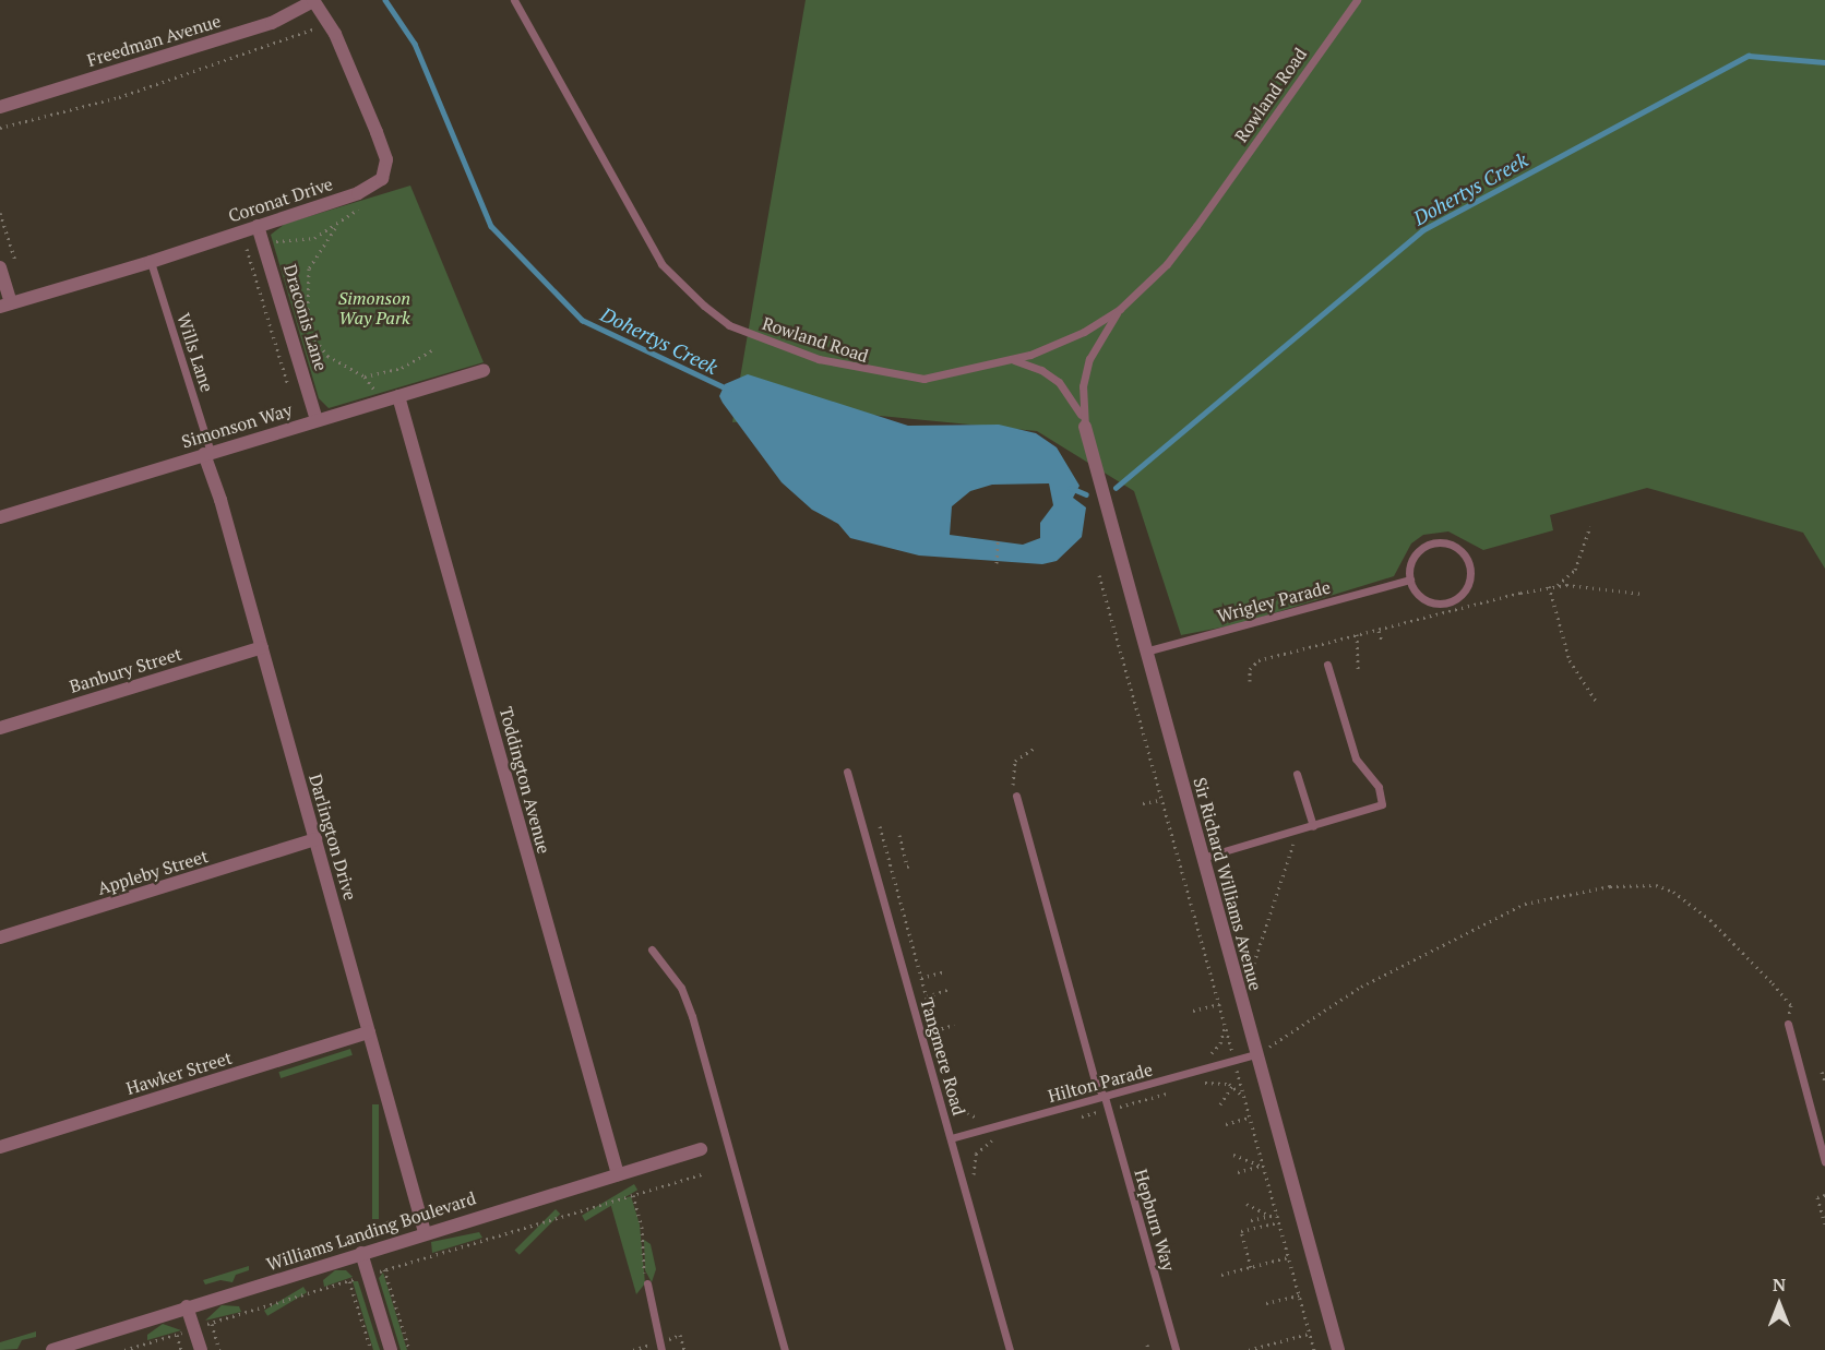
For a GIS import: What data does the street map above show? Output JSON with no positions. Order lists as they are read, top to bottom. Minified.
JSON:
{"streets":{"street":["Freedman Avenue","Coronat Drive","Draconis Lane","Simonson Way","Banbury Street","Toddington Avenue","Darlington Drive","Appleby Street","Sir Richard Williams Avenue","Hawker Street","Williams Landing Boulevard"],"lane":["Rowland Road","Wills Lane","Wrigley Parade","Tangmere Road","Hilton Parade","Hepburn Way"]},"crossings":[["Freedman Avenue","Coronat Drive"],["Coronat Drive","Draconis Lane"],["Coronat Drive","Wills Lane"],["Draconis Lane","Simonson Way"],["Wills Lane","Simonson Way"],["Wills Lane","Darlington Drive"],["Simonson Way","Toddington Avenue"],["Simonson Way","Darlington Drive"],["Wrigley Parade","Sir Richard Williams Avenue"],["Banbury Street","Darlington Drive"],["Toddington Avenue","Williams Landing Boulevard"],["Darlington Drive","Appleby Street"],["Darlington Drive","Hawker Street"],["Darlington Drive","Williams Landing Boulevard"],["Sir Richard Williams Avenue","Hilton Parade"],["Tangmere Road","Hilton Parade"],["Hilton Parade","Hepburn Way"]],"water":["Dohertys Creek"],"parks":["Simonson Way Park"],"north":"top"}
